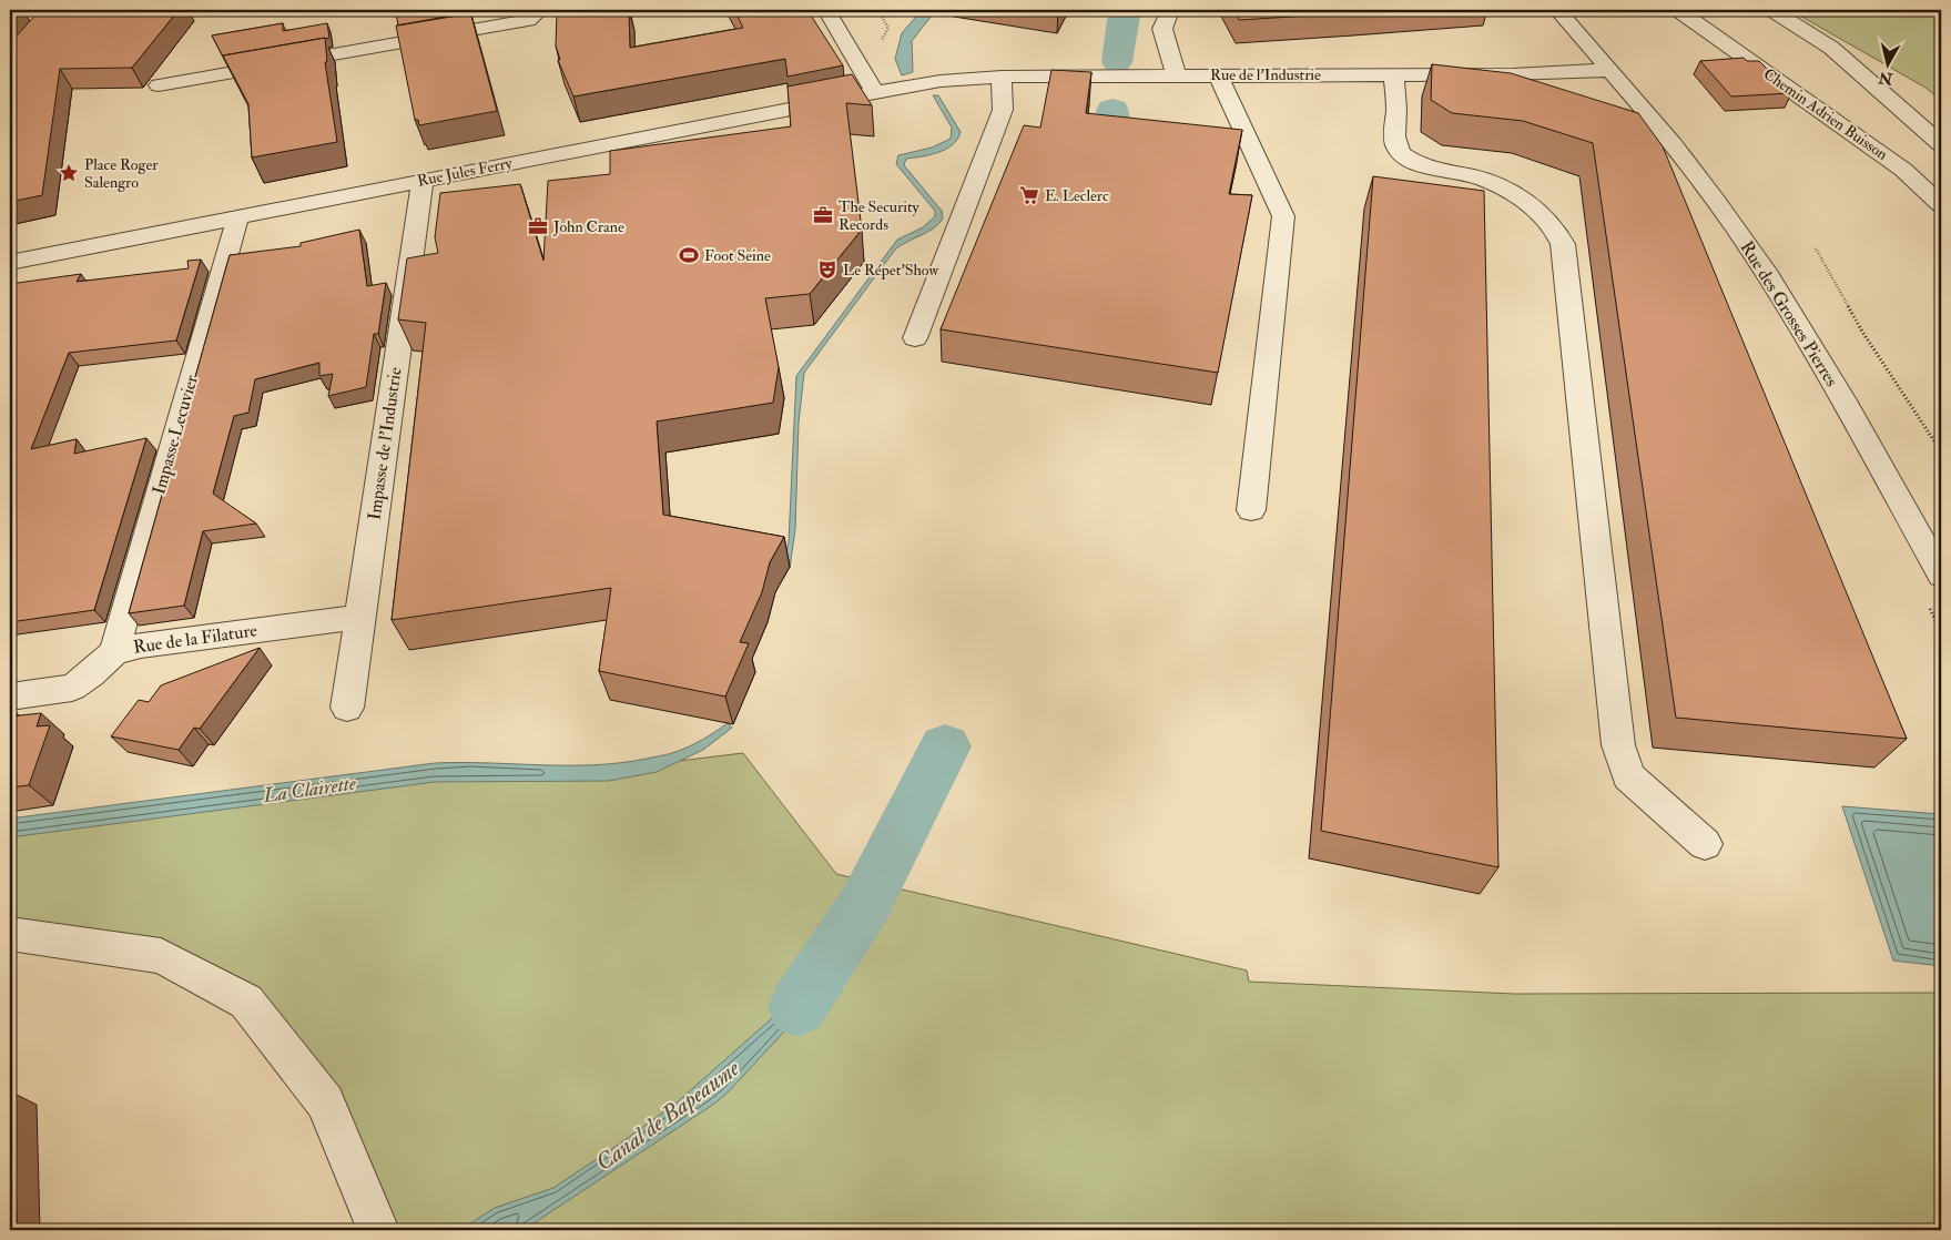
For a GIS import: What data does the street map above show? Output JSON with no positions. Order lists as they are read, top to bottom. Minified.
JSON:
{"streets":{"street":["Rue de l'Industrie","Chemin Adrien Buisson","Rue Jules Ferry","Rue des Grosses Pierres","Impasse Lecuvier","Impasse de l'Industrie","Rue de la Filature"]},"crossings":[["Rue de l'Industrie","Rue Jules Ferry"],["Rue de l'Industrie","Rue des Grosses Pierres"],["Rue Jules Ferry","Impasse Lecuvier"],["Rue Jules Ferry","Impasse de l'Industrie"],["Impasse Lecuvier","Rue de la Filature"],["Impasse de l'Industrie","Rue de la Filature"]],"water":["La Clairette","Canal de Bapeaume"],"places":{"place":["Place Roger Salengro"],"supermarket":["E. Leclerc"],"office":["The Security Records","John Crane"],"sports":["Foot Seine"],"theatre":["Le Répet'Show"]},"north":"bottom"}
